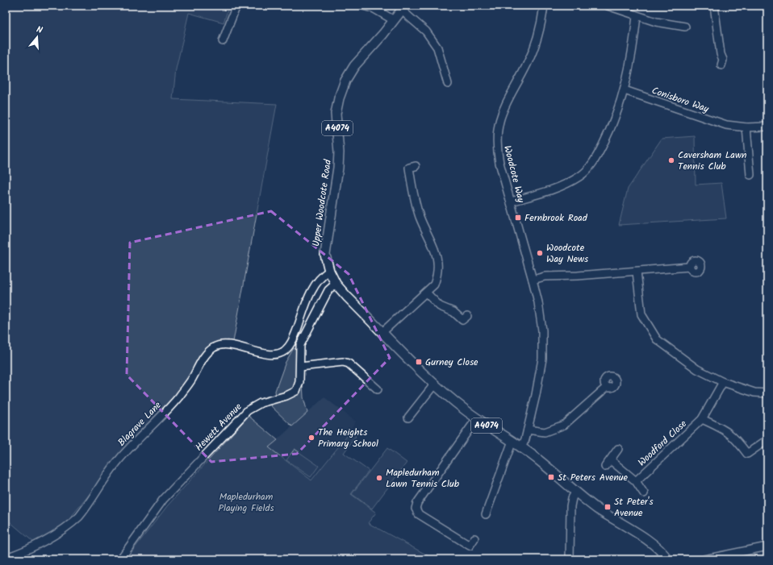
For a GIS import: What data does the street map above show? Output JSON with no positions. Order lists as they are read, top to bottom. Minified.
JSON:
{"streets":{"main road":["A4074","Upper Woodcote Road"],"street":["Conisboro Way","Woodcote Way","Blagrave Lane","Hewett Avenue","Woodford Close"]},"crossings":[["A4074","Woodcote Way"],["A4074","Upper Woodcote Road"],["Woodcote Way","Upper Woodcote Road"],["Upper Woodcote Road","Blagrave Lane"],["Upper Woodcote Road","Hewett Avenue"]],"parks":["Mapledurham Playing Fields"],"places":{"other":["Caversham Lawn Tennis Club","Woodcote Way News","The Heights Primary School","Mapledurham Lawn Tennis Club"],"transit":["Fernbrook Road","Gurney Close","St Peters Avenue","St Peter's Avenue"]},"north":"top"}
